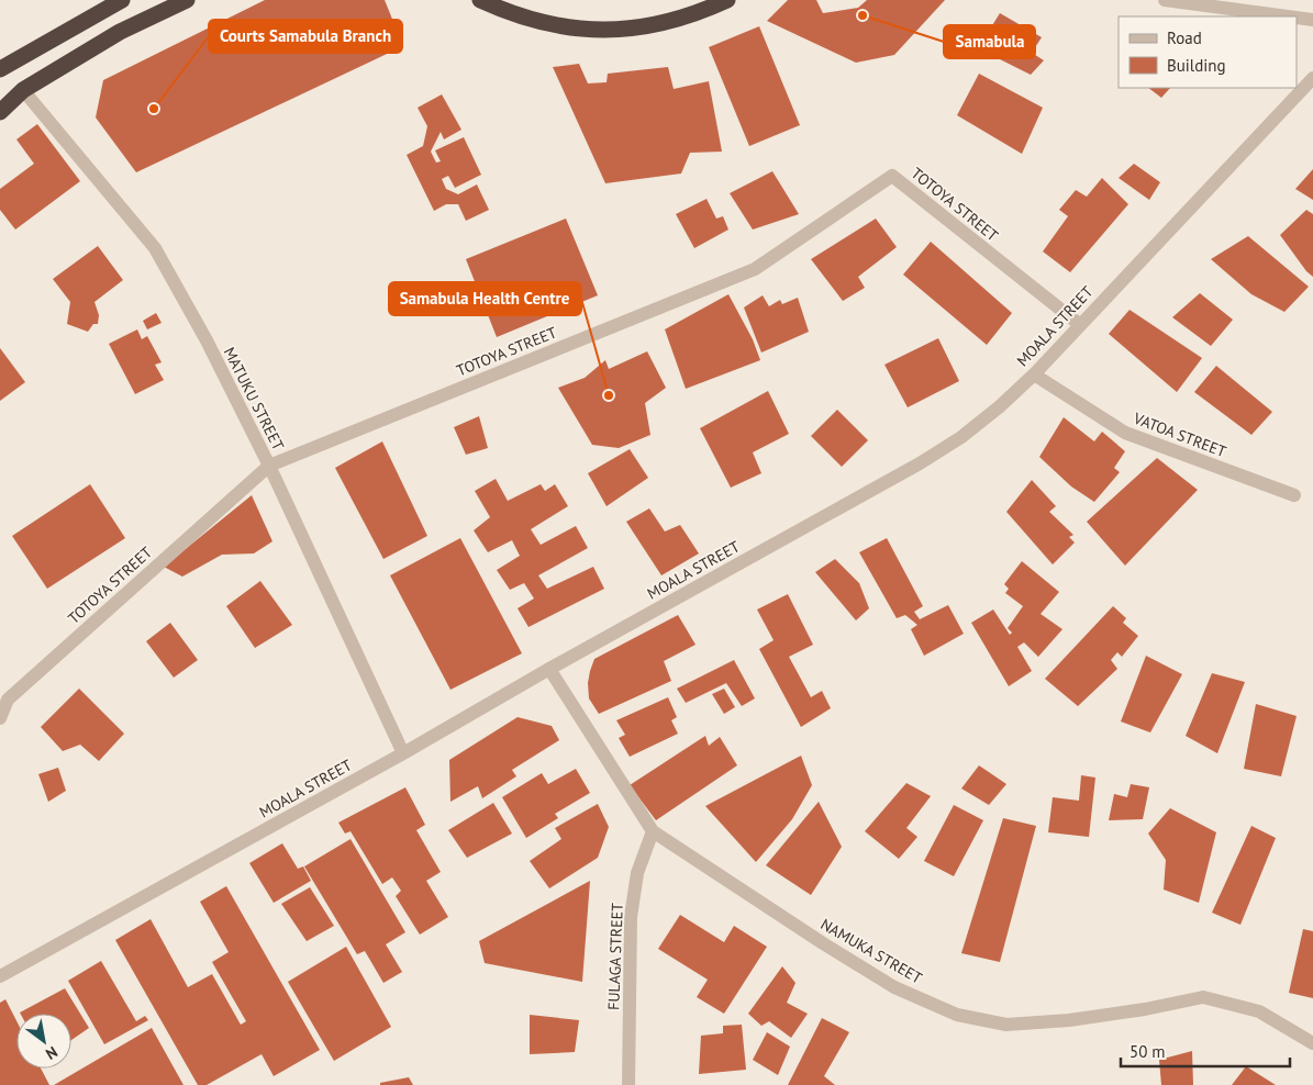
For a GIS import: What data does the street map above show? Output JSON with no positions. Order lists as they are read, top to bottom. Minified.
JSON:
{"streets":{"street":["TOTOYA STREET","MOALA STREET","MATUKU STREET","VATOA STREET","NAMUKA STREET","FULAGA STREET"]},"crossings":[["TOTOYA STREET","MOALA STREET"],["TOTOYA STREET","MATUKU STREET"],["MOALA STREET","MATUKU STREET"],["MOALA STREET","VATOA STREET"],["MOALA STREET","NAMUKA STREET"],["NAMUKA STREET","FULAGA STREET"]],"places":["Samabula","Courts Samabula Branch","Samabula Health Centre"],"legend":["Road","Building"],"scale_bar":"50 m","north":"bottom right"}
